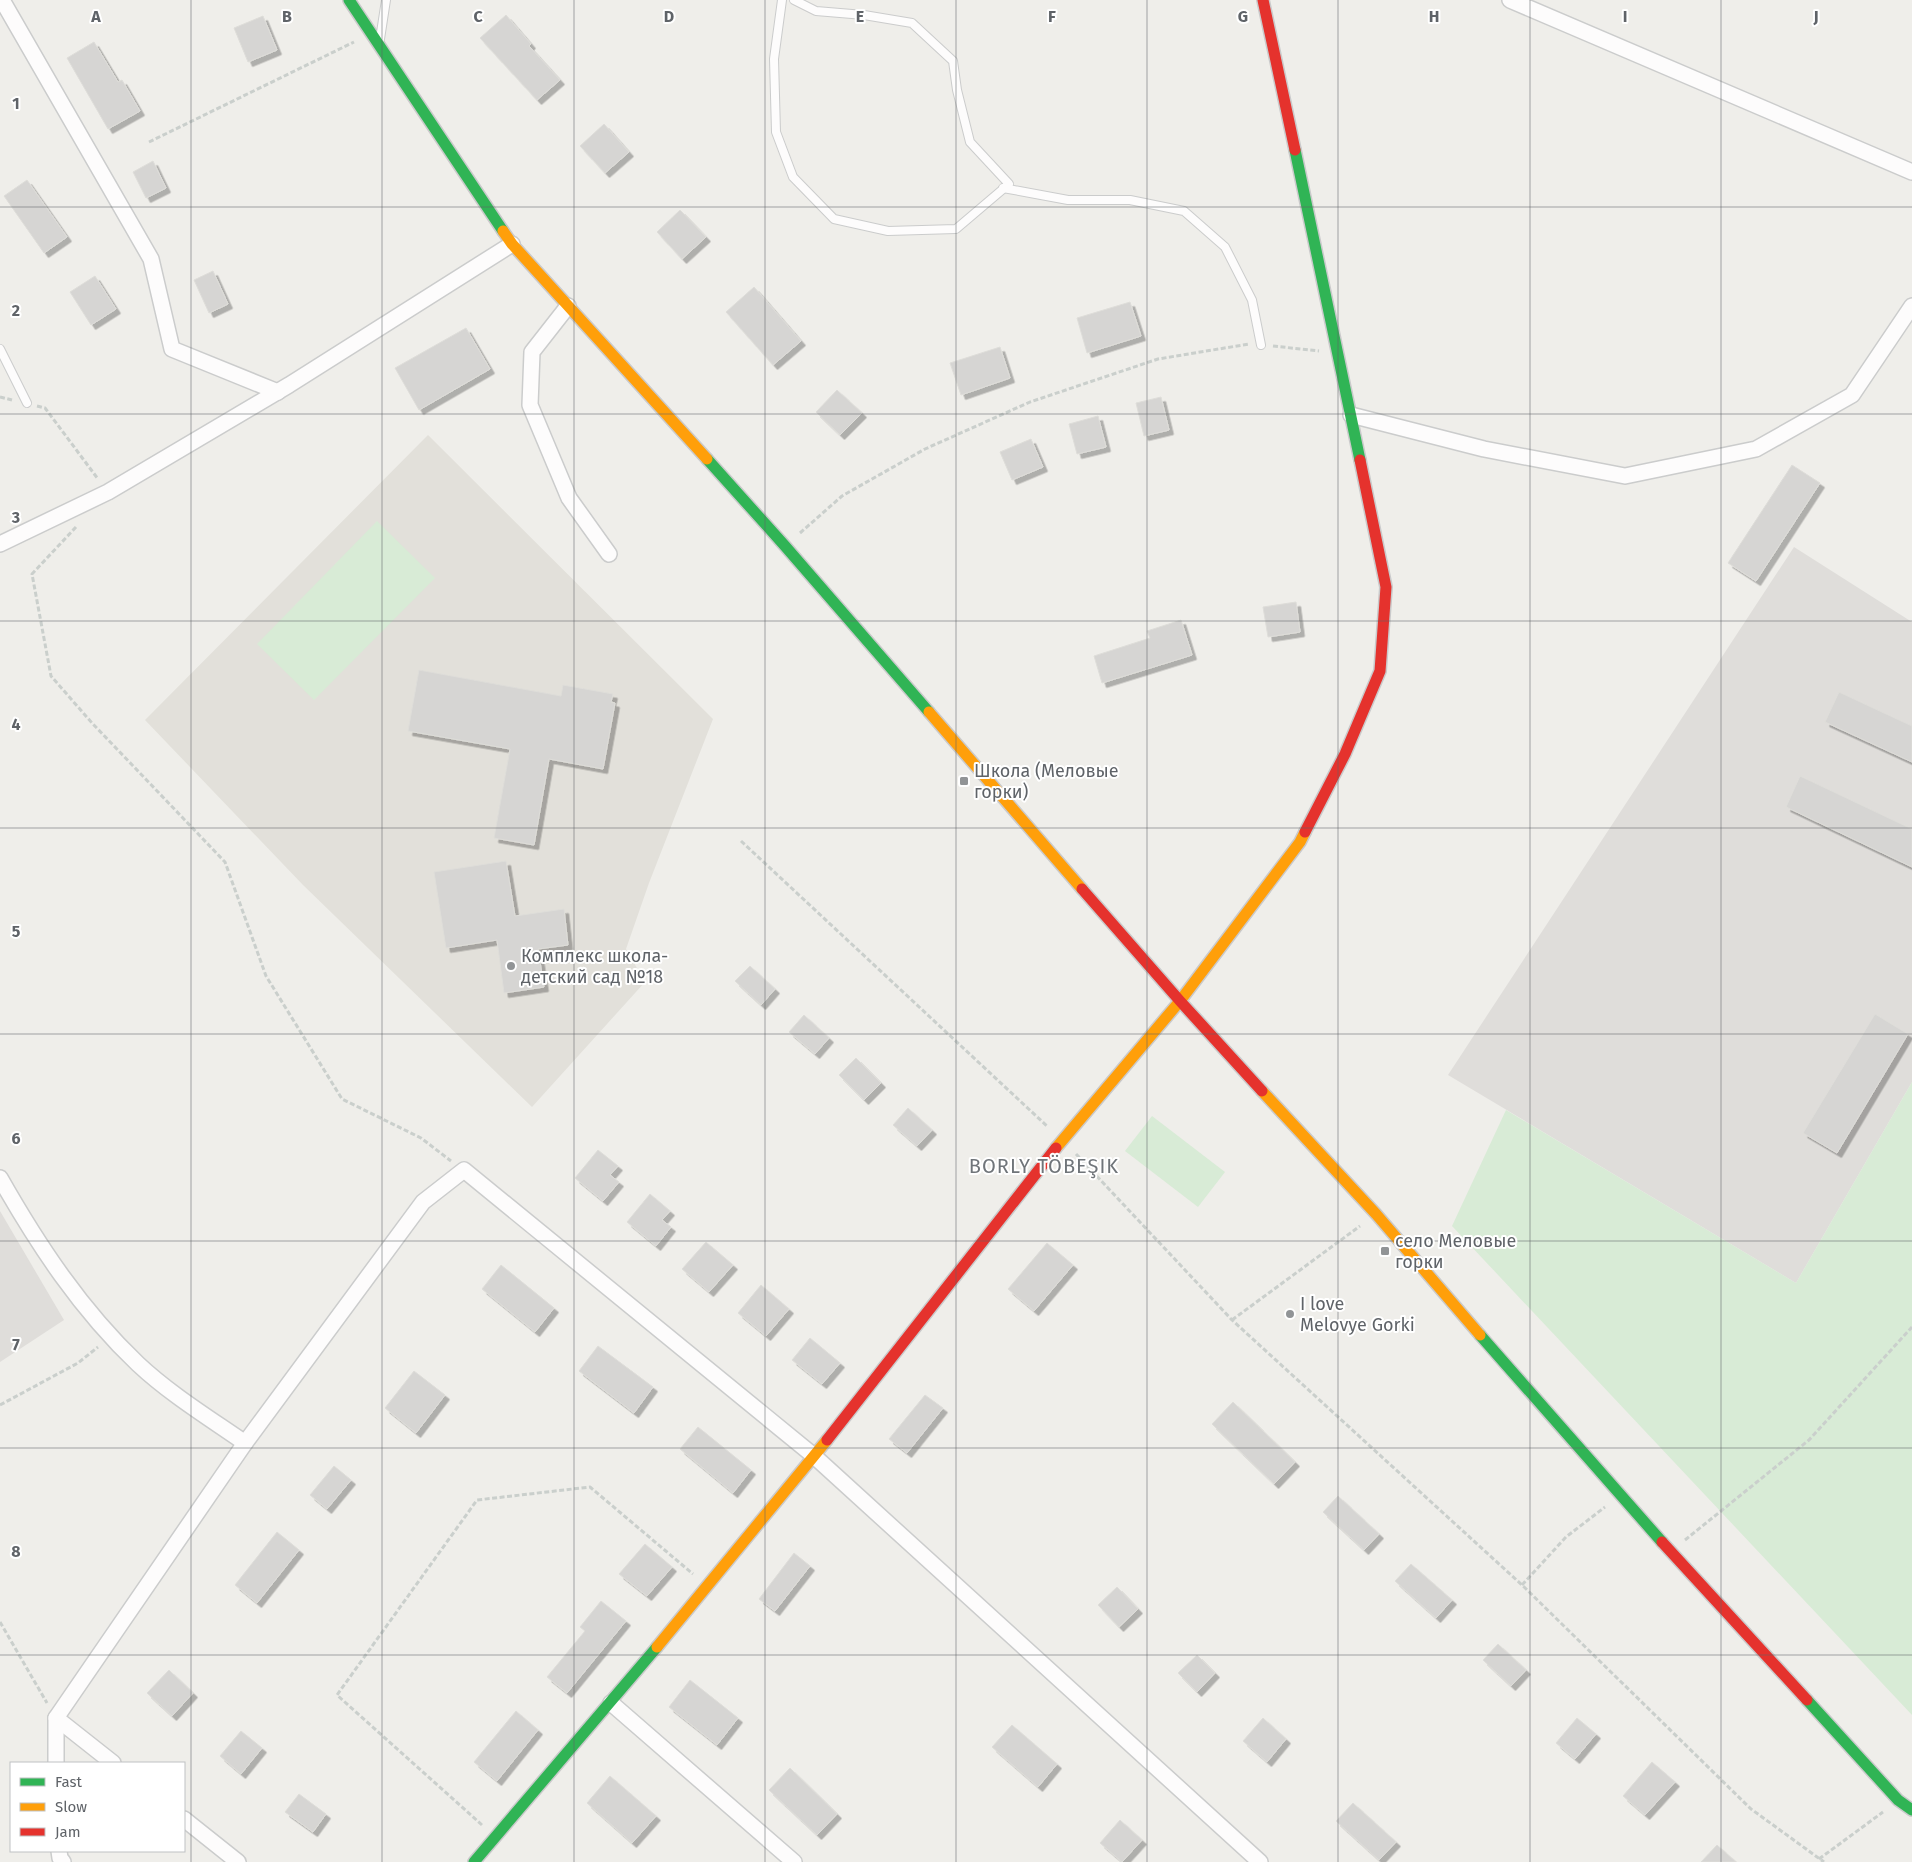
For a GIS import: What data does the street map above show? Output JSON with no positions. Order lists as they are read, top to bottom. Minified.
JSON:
{"districts":["BORLY TÖBEŞIK"],"places":{"transit":["Школа (Меловые горки)","село Меловые горки"],"other":["Комплекс школа- детский сад №18","I love Melovye Gorki"]},"legend":["Fast","Slow","Jam"],"grid":{"columns":["A","B","C","D","E","F","G","H","I","J"],"rows":["1","2","3","4","5","6","7","8"]}}
